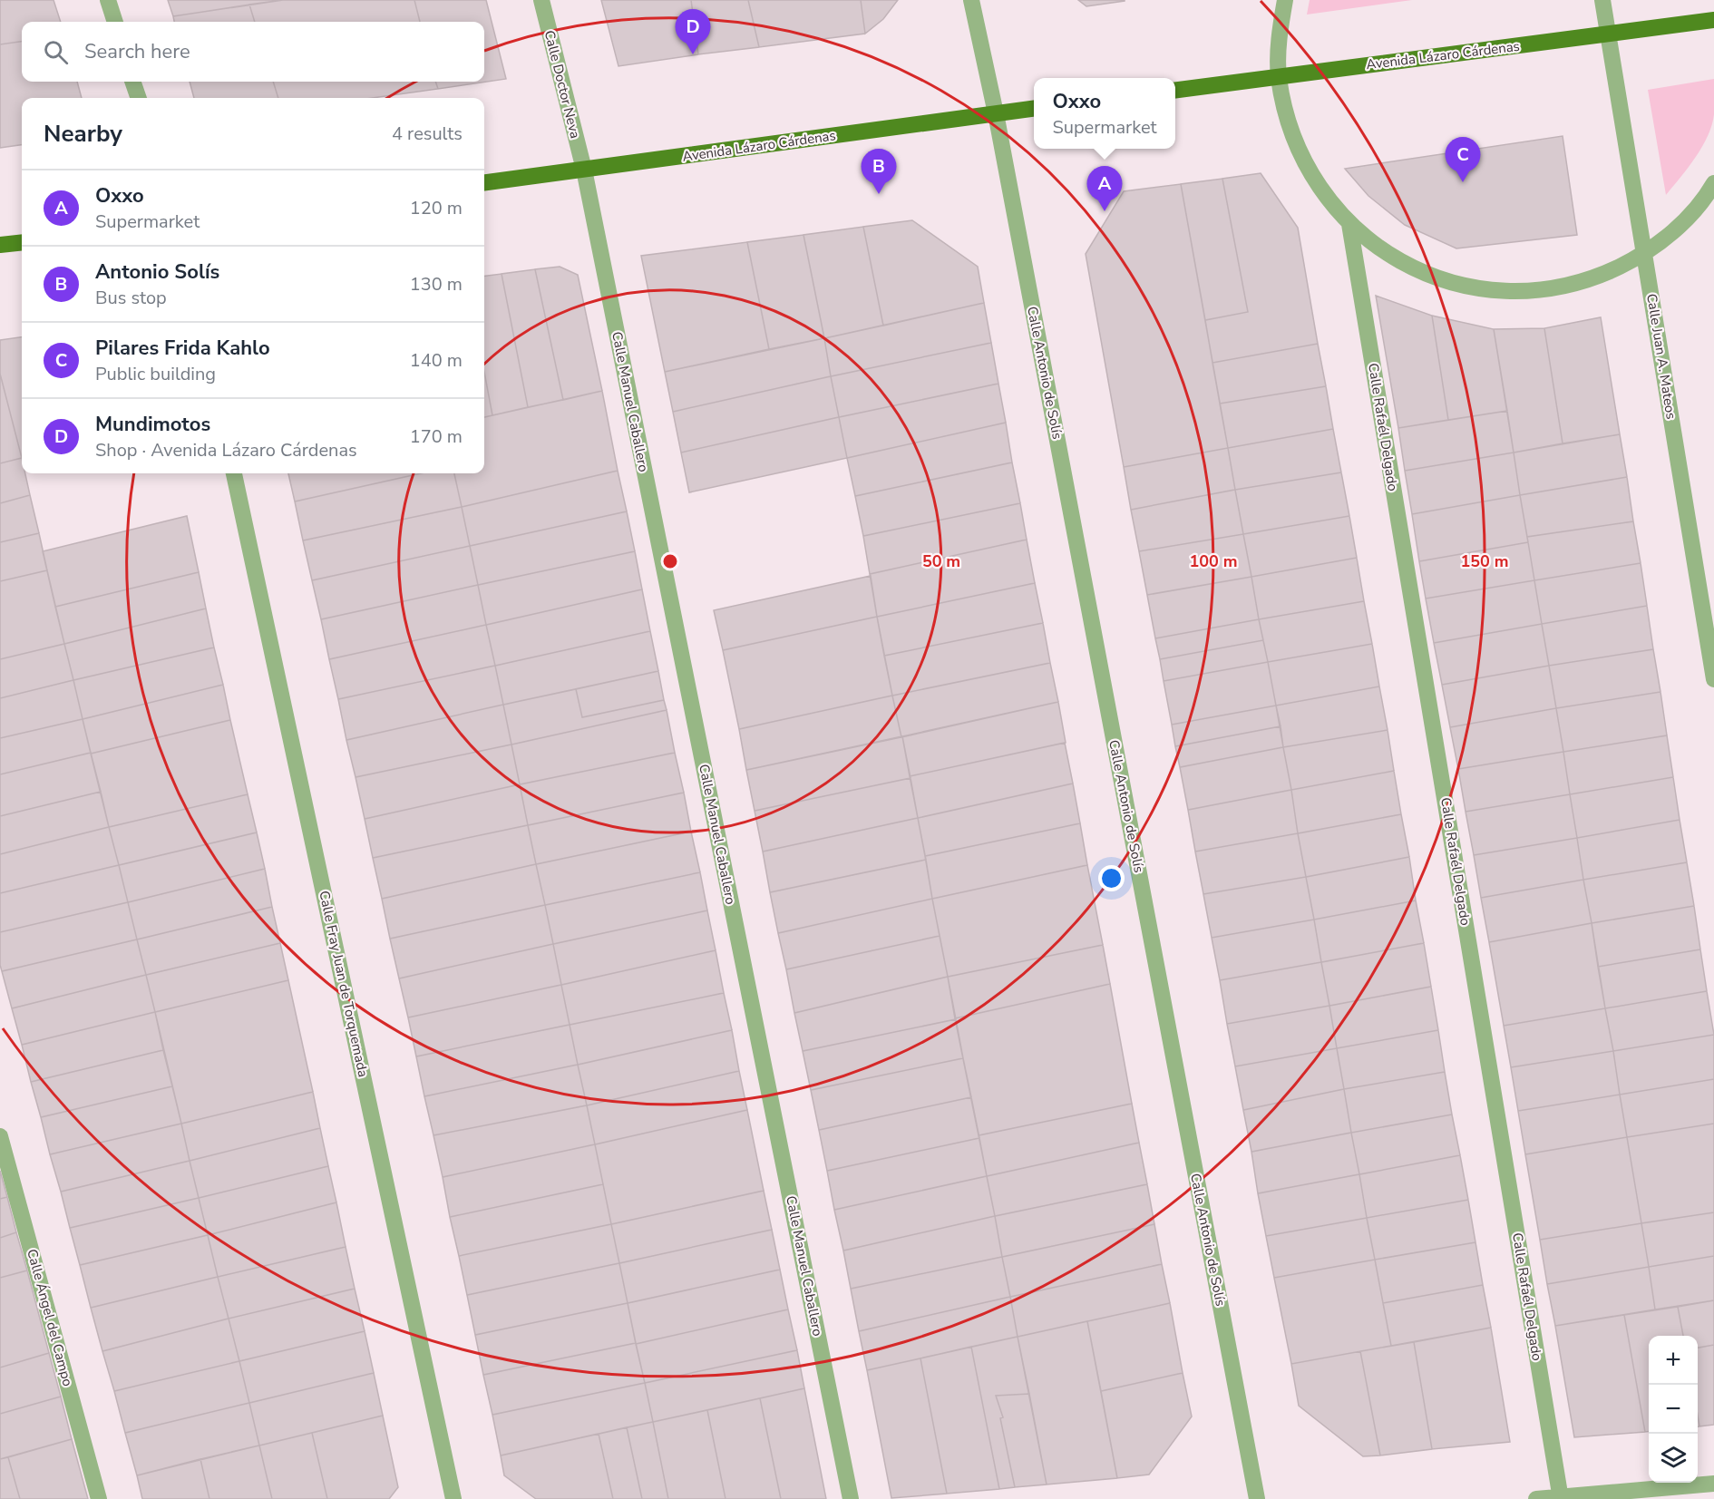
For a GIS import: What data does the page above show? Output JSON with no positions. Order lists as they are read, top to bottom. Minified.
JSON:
{"streets":{"main road":["Avenida Lázaro Cárdenas"],"street":["Calle Doctor Neva","Calle Juan A. Mateos","Calle Antonio de Solís","Calle Manuel Caballero","Calle Rafaél Delgado","Calle Fray Juan de Torquemada","Calle Ángel del Campo"]},"crossings":[["Avenida Lázaro Cárdenas","Calle Doctor Neva"],["Avenida Lázaro Cárdenas","Calle Juan A. Mateos"],["Avenida Lázaro Cárdenas","Calle Antonio de Solís"],["Avenida Lázaro Cárdenas","Calle Manuel Caballero"],["Calle Doctor Neva","Calle Manuel Caballero"]],"page":{"pins":["D","C","B","A"],"search":"Search here","popup":["Oxxo","Supermarket"],"heading":["Nearby","4 results"],"list":[{"mark":"A","name":"Oxxo","note":"Supermarket","value":"120 m"},{"mark":"B","name":"Antonio Solís","note":"Bus stop","value":"130 m"},{"mark":"C","name":"Pilares Frida Kahlo","note":"Public building","value":"140 m"},{"mark":"D","name":"Mundimotos","note":"Shop · Avenida Lázaro Cárdenas","value":"170 m"}],"map_buttons":["+","−"]},"rings":["50 m","100 m","150 m"]}
